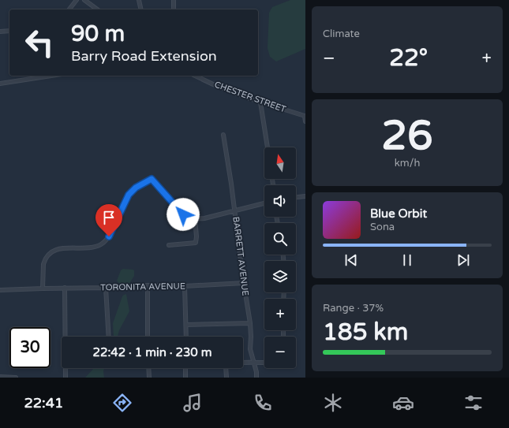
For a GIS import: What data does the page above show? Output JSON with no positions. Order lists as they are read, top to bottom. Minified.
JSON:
{"streets":{"street":["CHESTER STREET","BARRETT AVENUE","TORONITA AVENUE"]},"crossings":[["BARRETT AVENUE","TORONITA AVENUE"]],"north":"top","page":{"tile":["Climate",["26","km/h"],["Range · 37%","185 km"]],"turn":["90 m","Barry Road Extension"],"heat":["−","22°","+"],"map_buttons":["+","−"],"song":["Blue Orbit","Sona"],"limit":"30","trip":"22:42 · 1 min · 230 m","tabs":"22:41"}}
